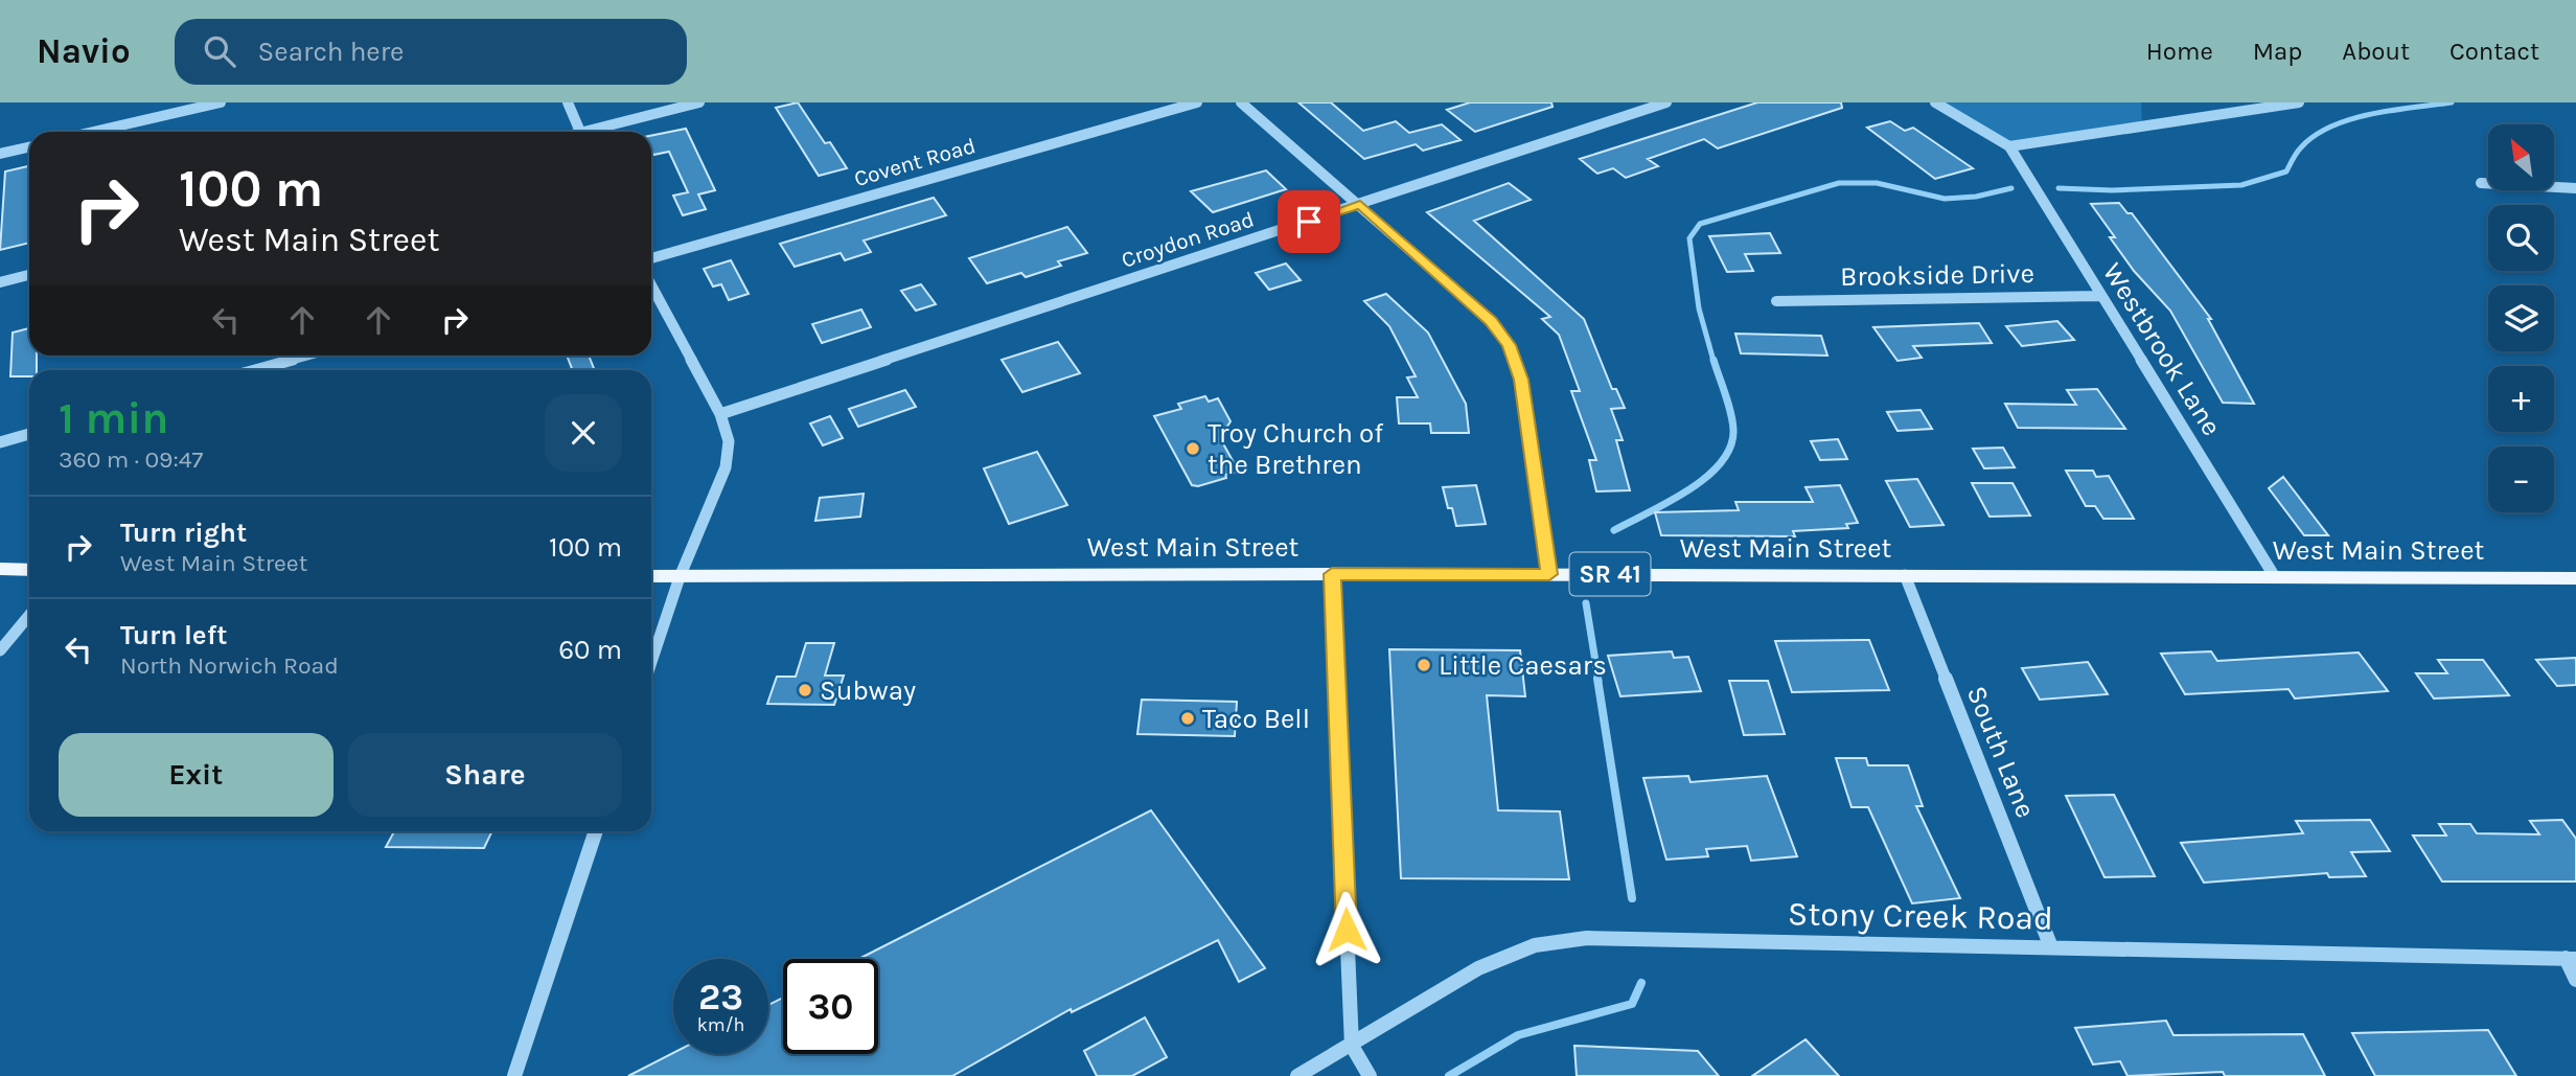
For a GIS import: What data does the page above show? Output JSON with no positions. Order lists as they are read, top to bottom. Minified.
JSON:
{"streets":{"main road":["West Main Street","SR 41"],"street":["Covent Road","Croydon Road","Brookside Drive","Westbrook Lane","South Lane","Stony Creek Road"]},"crossings":[["Brookside Drive","Westbrook Lane"],["Westbrook Lane","West Main Street"],["West Main Street","South Lane"],["South Lane","Stony Creek Road"]],"places":["Troy Church of the Brethren","Little Caesars","Subway","Taco Bell"],"north":"top left","page":{"header":"Navio","search":"Search here","nav":["Home","Map","About","Contact"],"map_buttons":["+","−"],"turn":["100 m","West Main Street"],"heading":["1 min","360 m · 09:47"],"list":[{"name":"Turn right","note":"West Main Street","value":"100 m"},{"name":"Turn left","note":"North Norwich Road","value":"60 m"}],"buttons":["Exit","Share"],"speed":"23 km/h","limit":"30"}}
